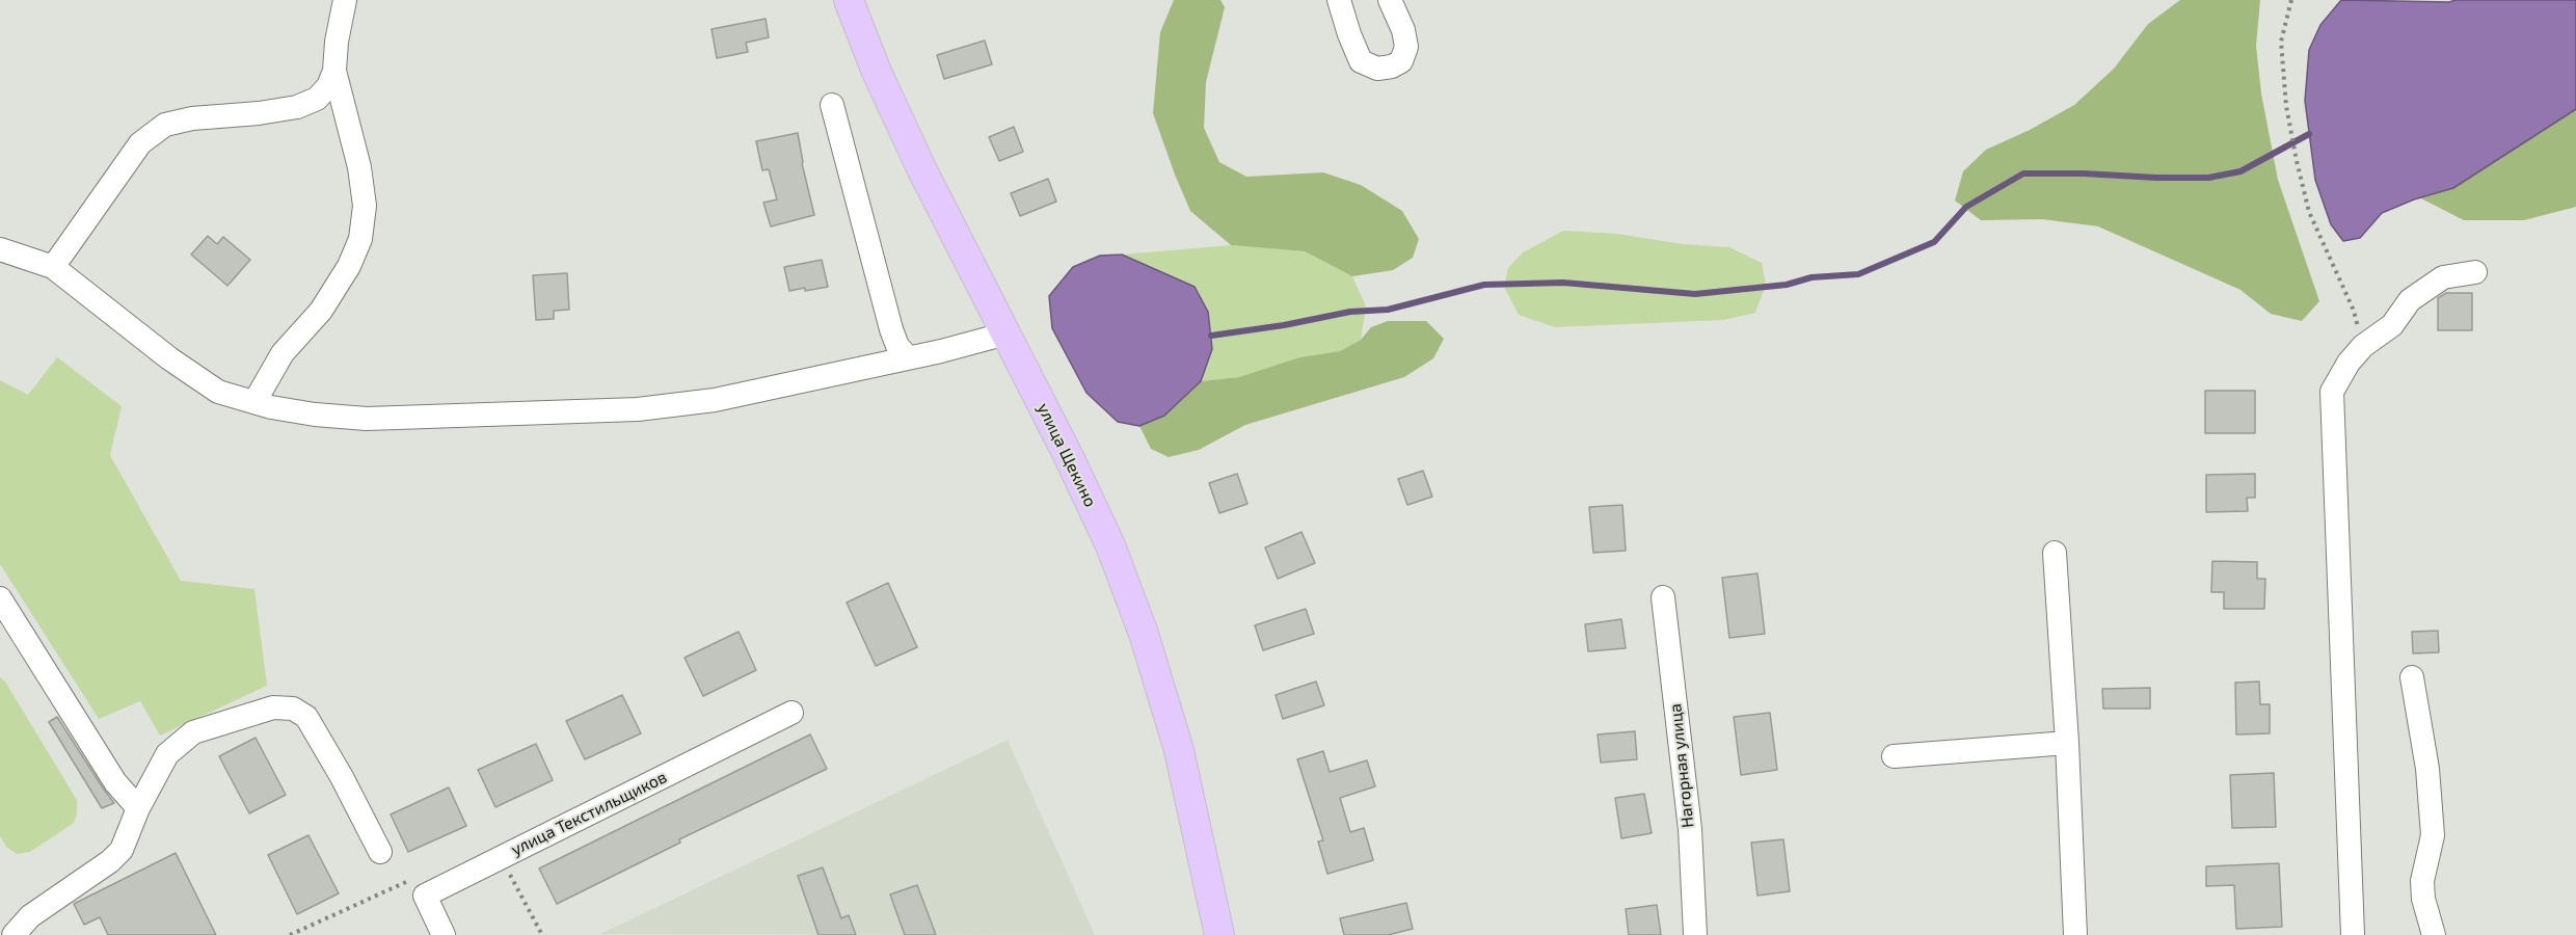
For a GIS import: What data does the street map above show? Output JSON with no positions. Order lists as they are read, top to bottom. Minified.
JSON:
{"streets":{"main road":["улица Щекино"],"street":["Нагорная улица","улица Текстильщиков"]}}
